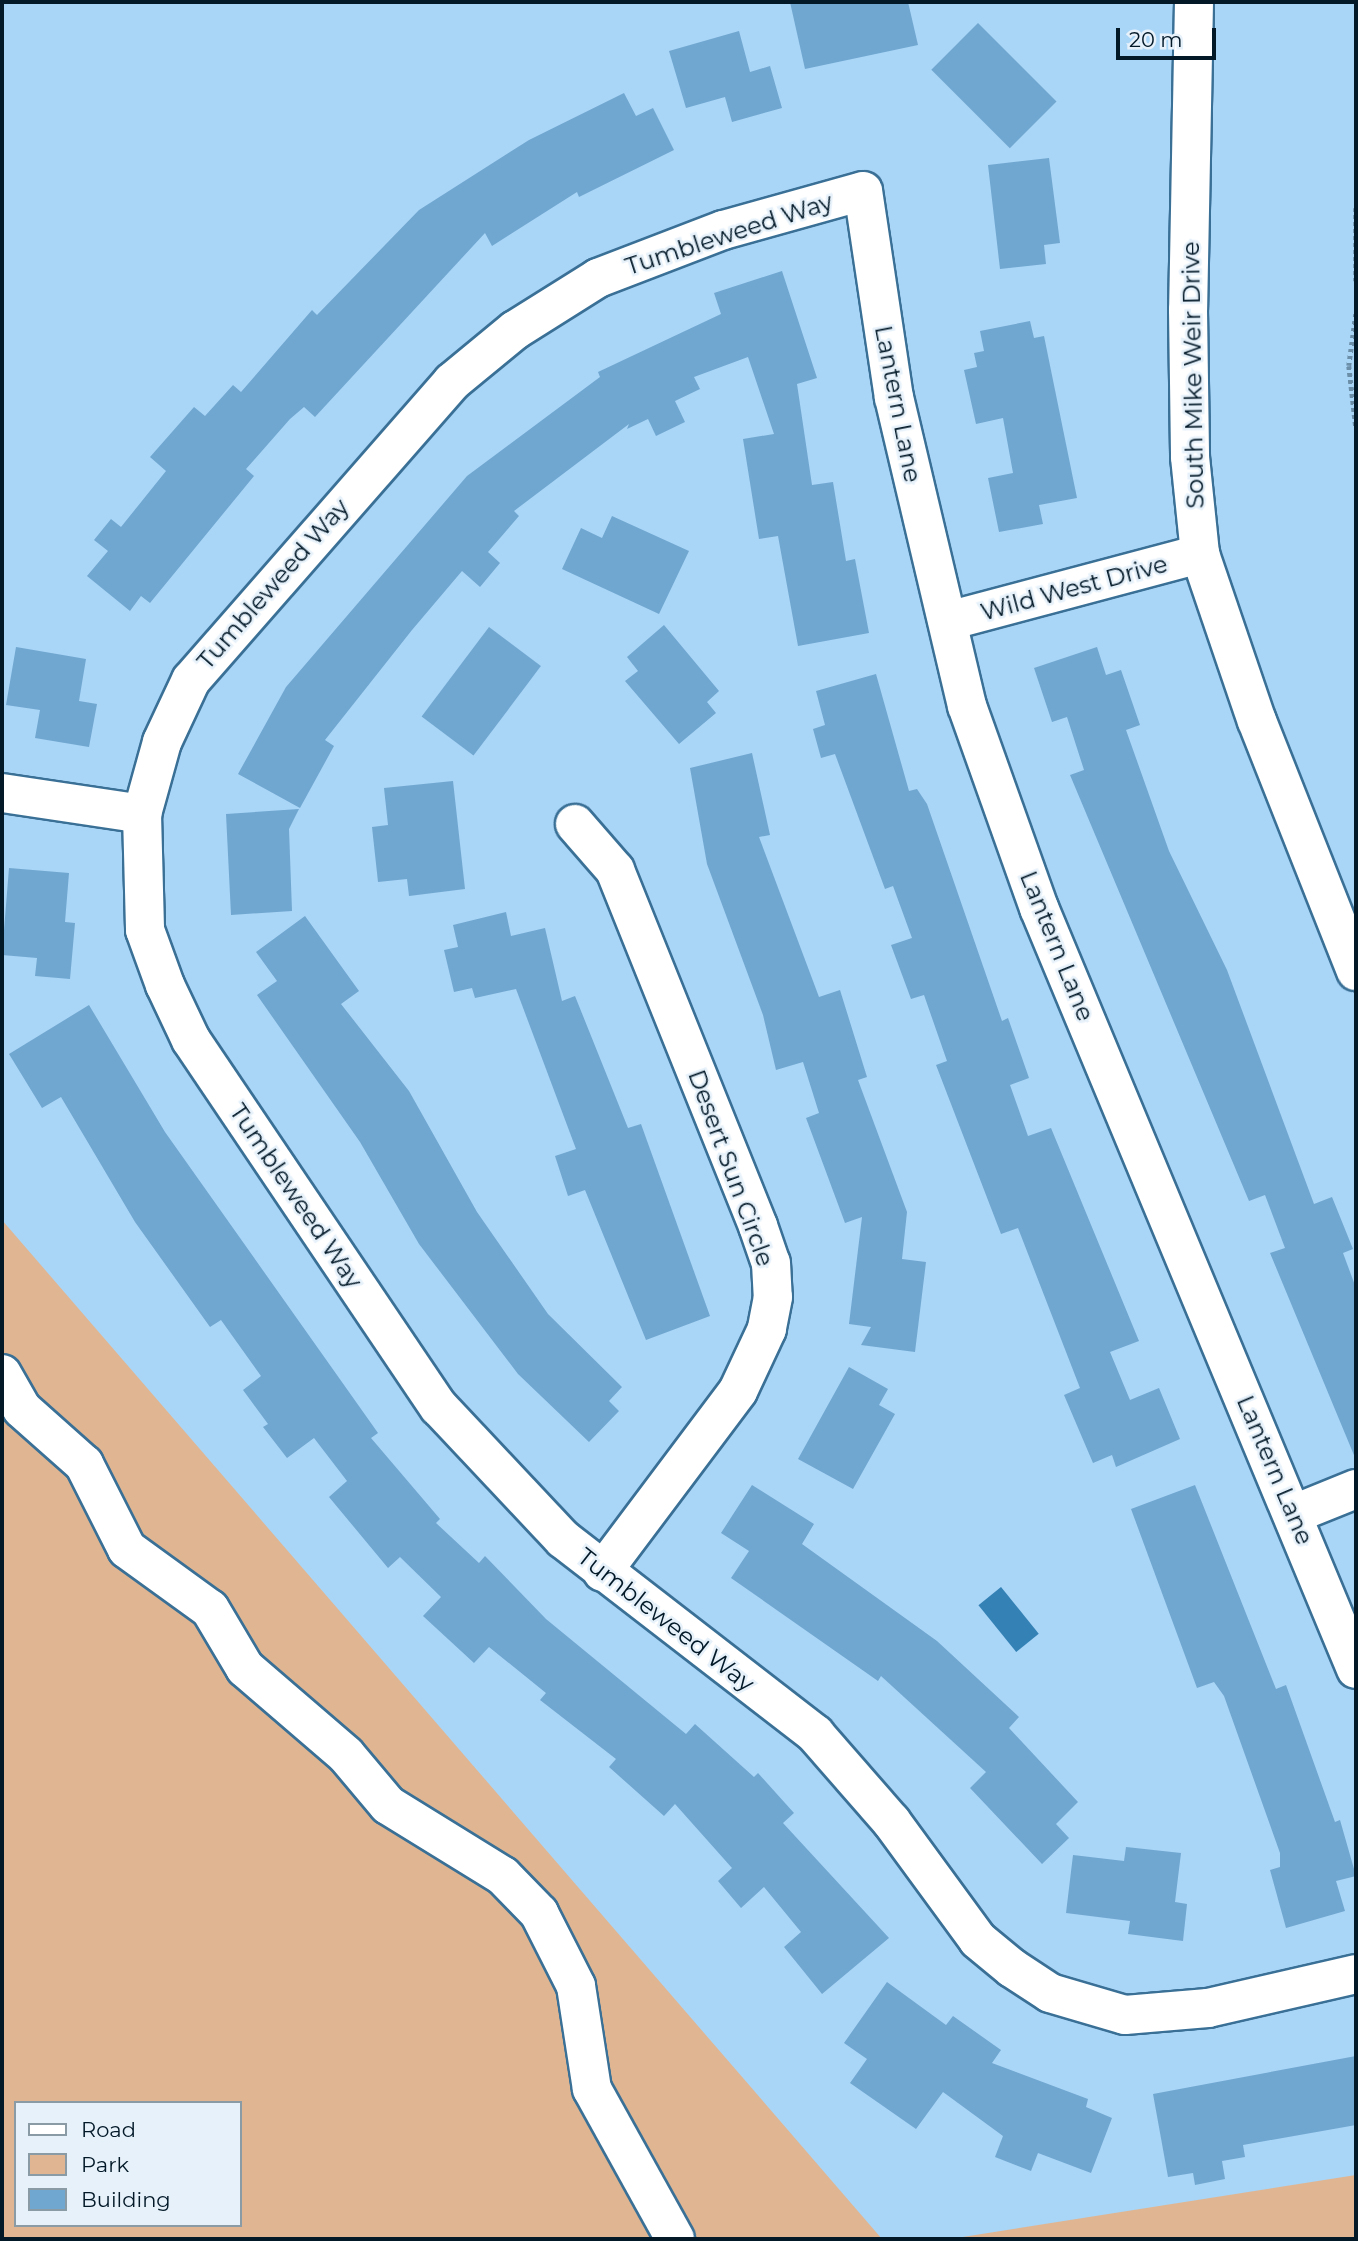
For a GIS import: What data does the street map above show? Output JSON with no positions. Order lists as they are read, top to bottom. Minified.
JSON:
{"streets":{"street":["Tumbleweed Way","South Mike Weir Drive","Lantern Lane","Wild West Drive","Desert Sun Circle"]},"crossings":[["Tumbleweed Way","Lantern Lane"],["Tumbleweed Way","Desert Sun Circle"],["South Mike Weir Drive","Wild West Drive"],["Lantern Lane","Wild West Drive"]],"legend":["Road","Park","Building"],"scale_bar":"20 m"}
